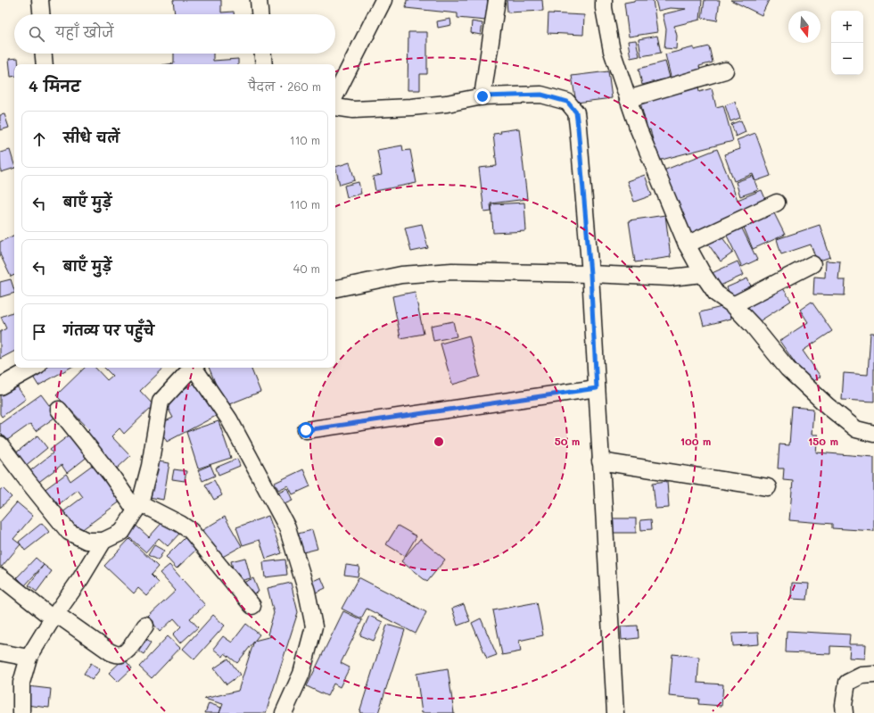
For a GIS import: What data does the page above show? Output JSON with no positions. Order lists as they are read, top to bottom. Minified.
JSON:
{"north":"bottom","page":{"map_buttons":["+","−"],"search":"यहाँ खोजें","heading":["4 मिनट","पैदल · 260 m"],"list":[["सीधे चलें","110 m"],["बाएँ मुड़ें","110 m"],["बाएँ मुड़ें","40 m"],"गंतव्य पर पहुँचे"]},"rings":["50 m","100 m","150 m"]}
